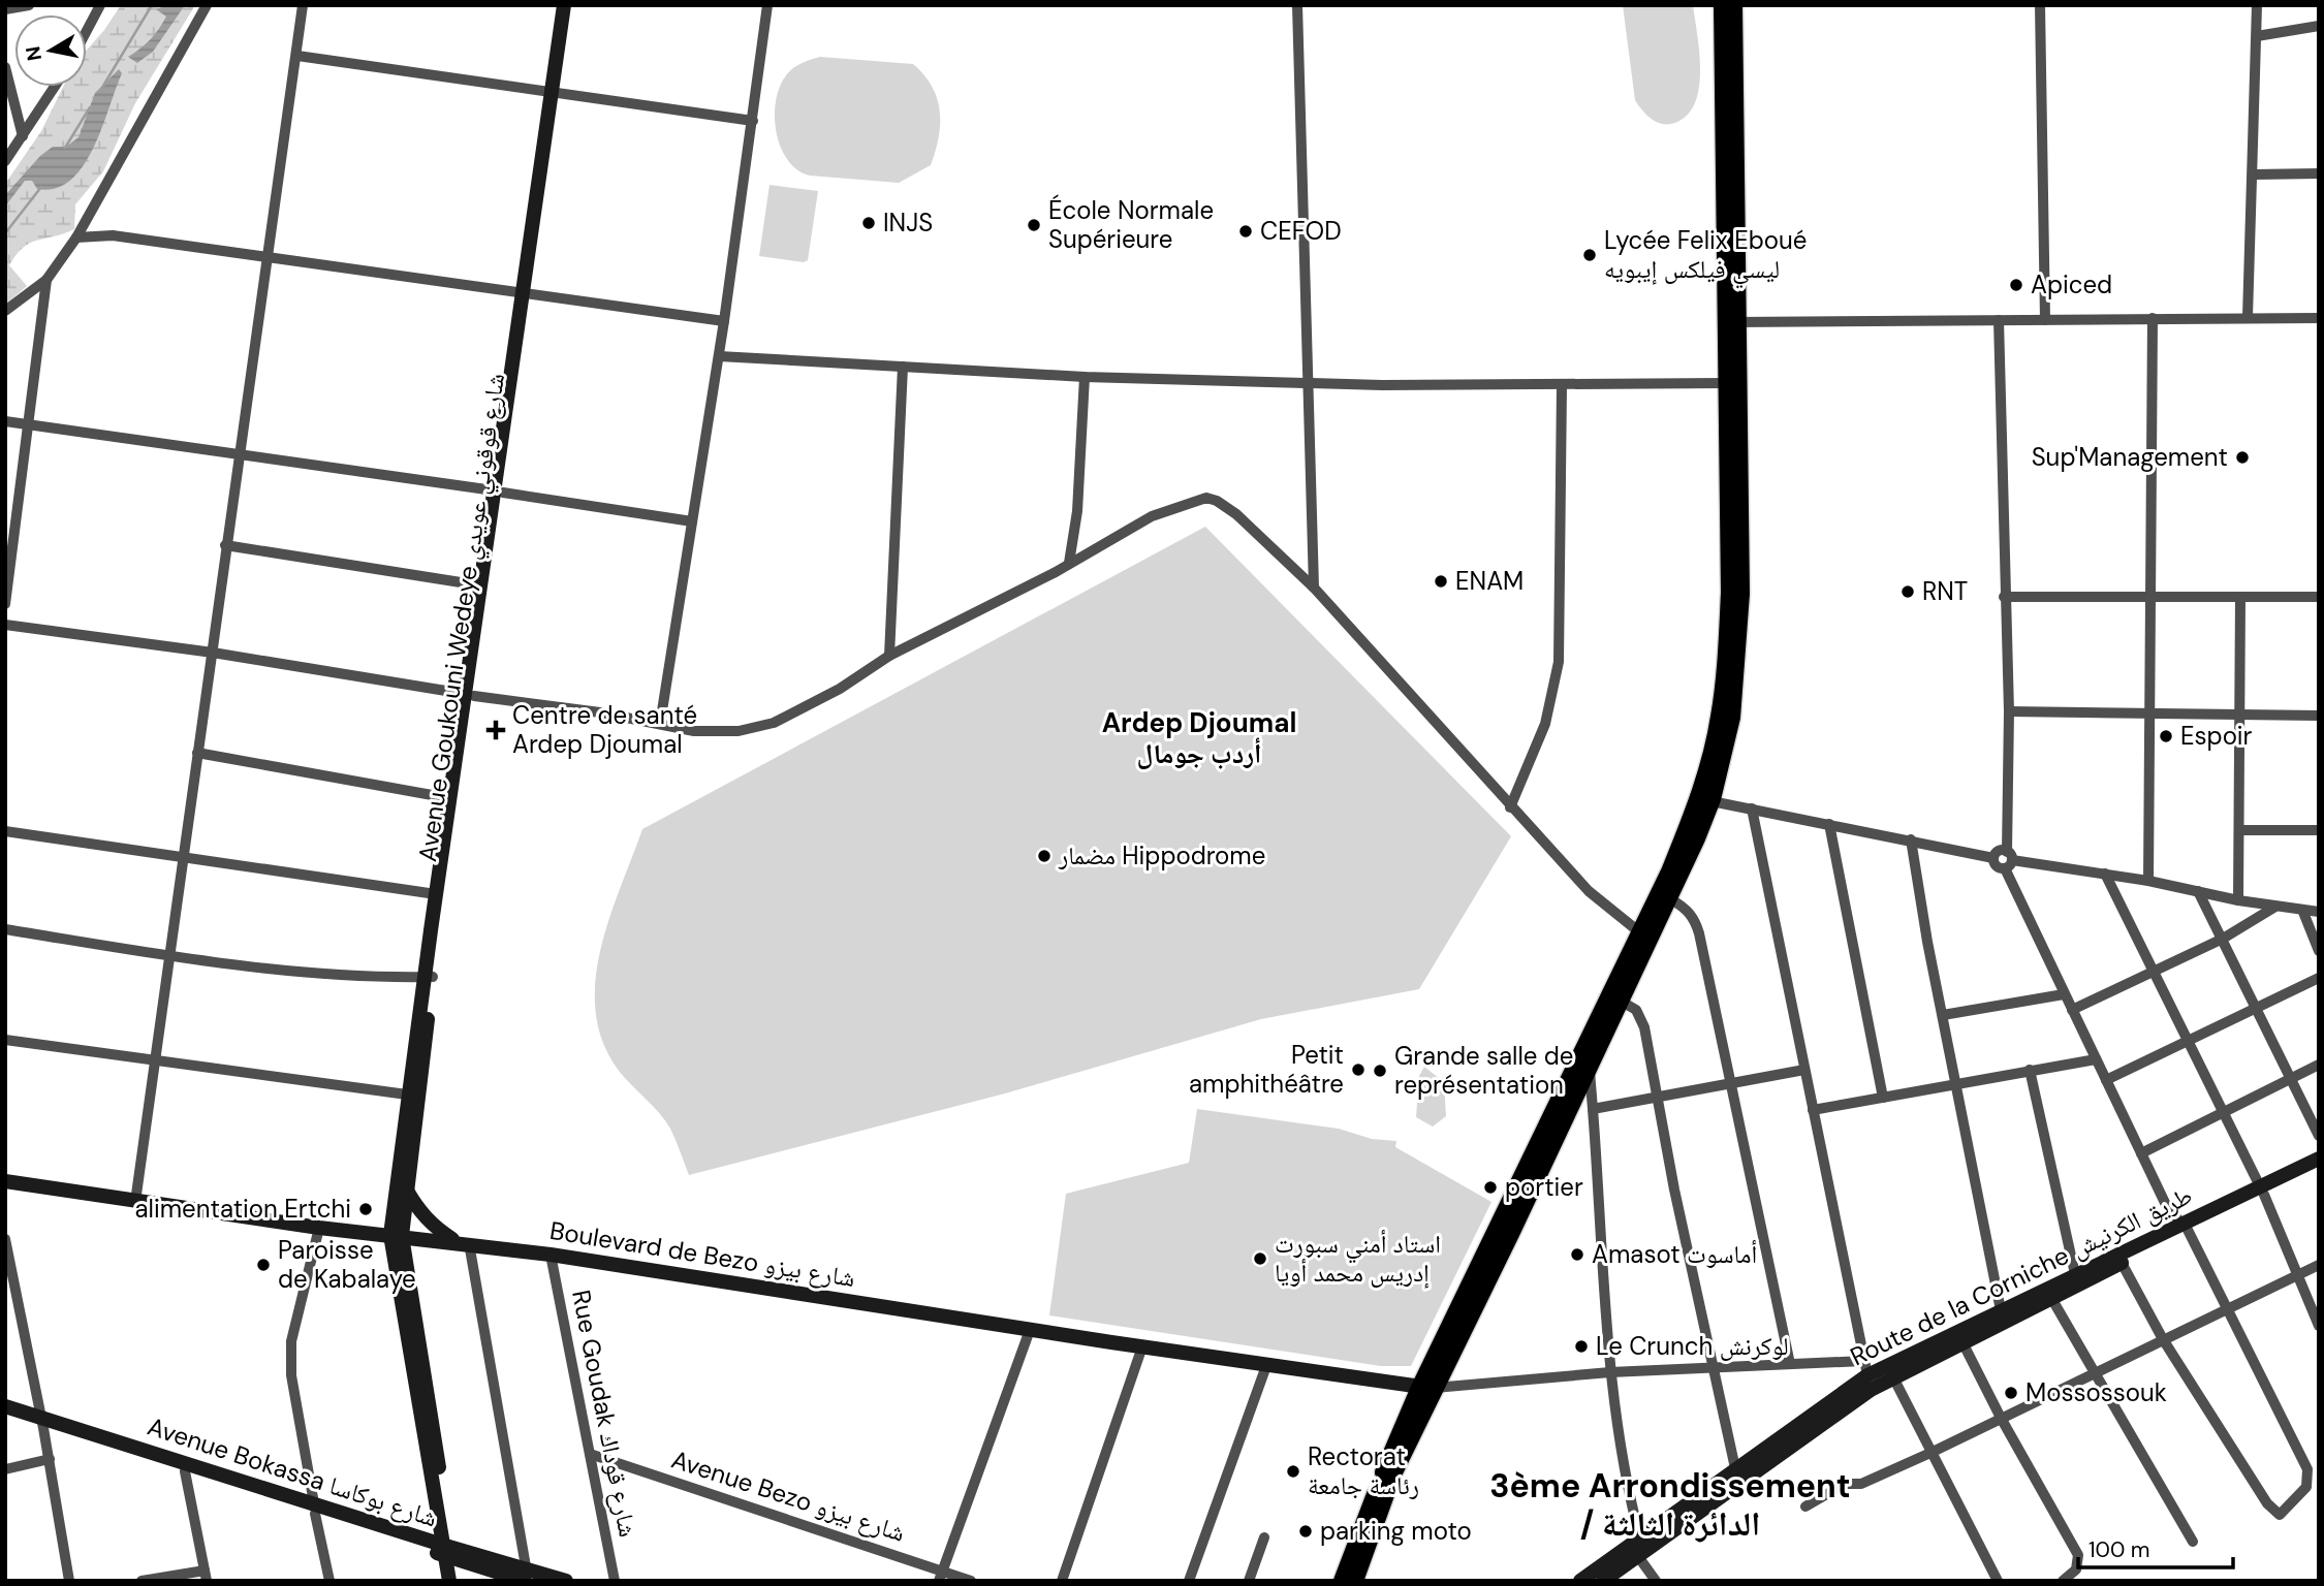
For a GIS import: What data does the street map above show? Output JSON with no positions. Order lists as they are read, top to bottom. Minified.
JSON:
{"streets":{"street":["Avenue Goukouni Wedeye شارع قوقوني عويدي","Boulevard de Bezo شارع بيزو","Route de la Corniche طريق الكرنيش","Rue Goudak شارع قوداك","Avenue Bokassa شارع بوكاسا","Avenue Bezo شارع بيزو"]},"crossings":[["Avenue Goukouni Wedeye شارع قوقوني عويدي","Boulevard de Bezo شارع بيزو"],["Boulevard de Bezo شارع بيزو","Rue Goudak شارع قوداك"],["Rue Goudak شارع قوداك","Avenue Bezo شارع بيزو"]],"districts":["Ardep Djoumal أردب جومال","3ème Arrondissement / الدائرة الثالثة"],"places":{"other":["INJS","École Normale Supérieure","CEFOD","Lycée Felix Eboué ليسي فيلكس إيبويه","Apiced","Sup'Management","ENAM","RNT","Espoir","مضمار Hippodrome","Petit amphithéâtre","Grande salle de représentation","portier","alimentation Ertchi","Amasot أماسوت","استاد أمني سبورت إدريس محمد أويا","Paroisse de Kabalaye","Le Crunch لوكرنش","Mossossouk","Rectorat رئاسة جامعة","parking moto"],"health":["Centre de santé Ardep Djoumal"]},"scale_bar":"100 m","north":"left"}
